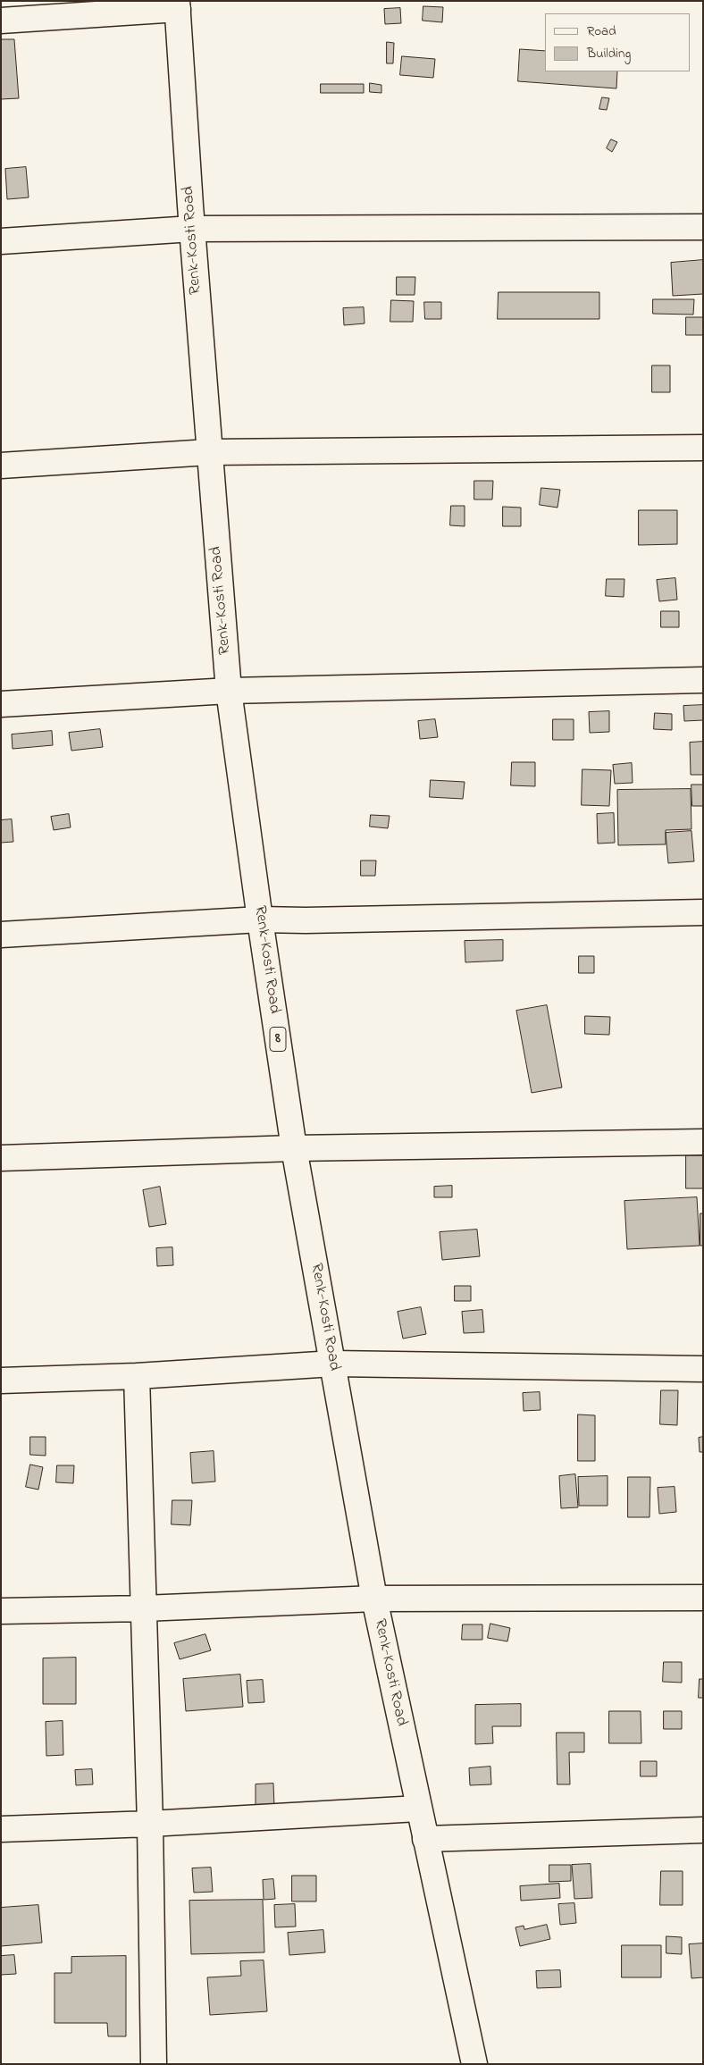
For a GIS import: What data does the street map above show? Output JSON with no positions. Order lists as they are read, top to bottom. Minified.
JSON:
{"streets":{"street":["Renk-Kosti Road","8"]},"legend":["Road","Building"]}
